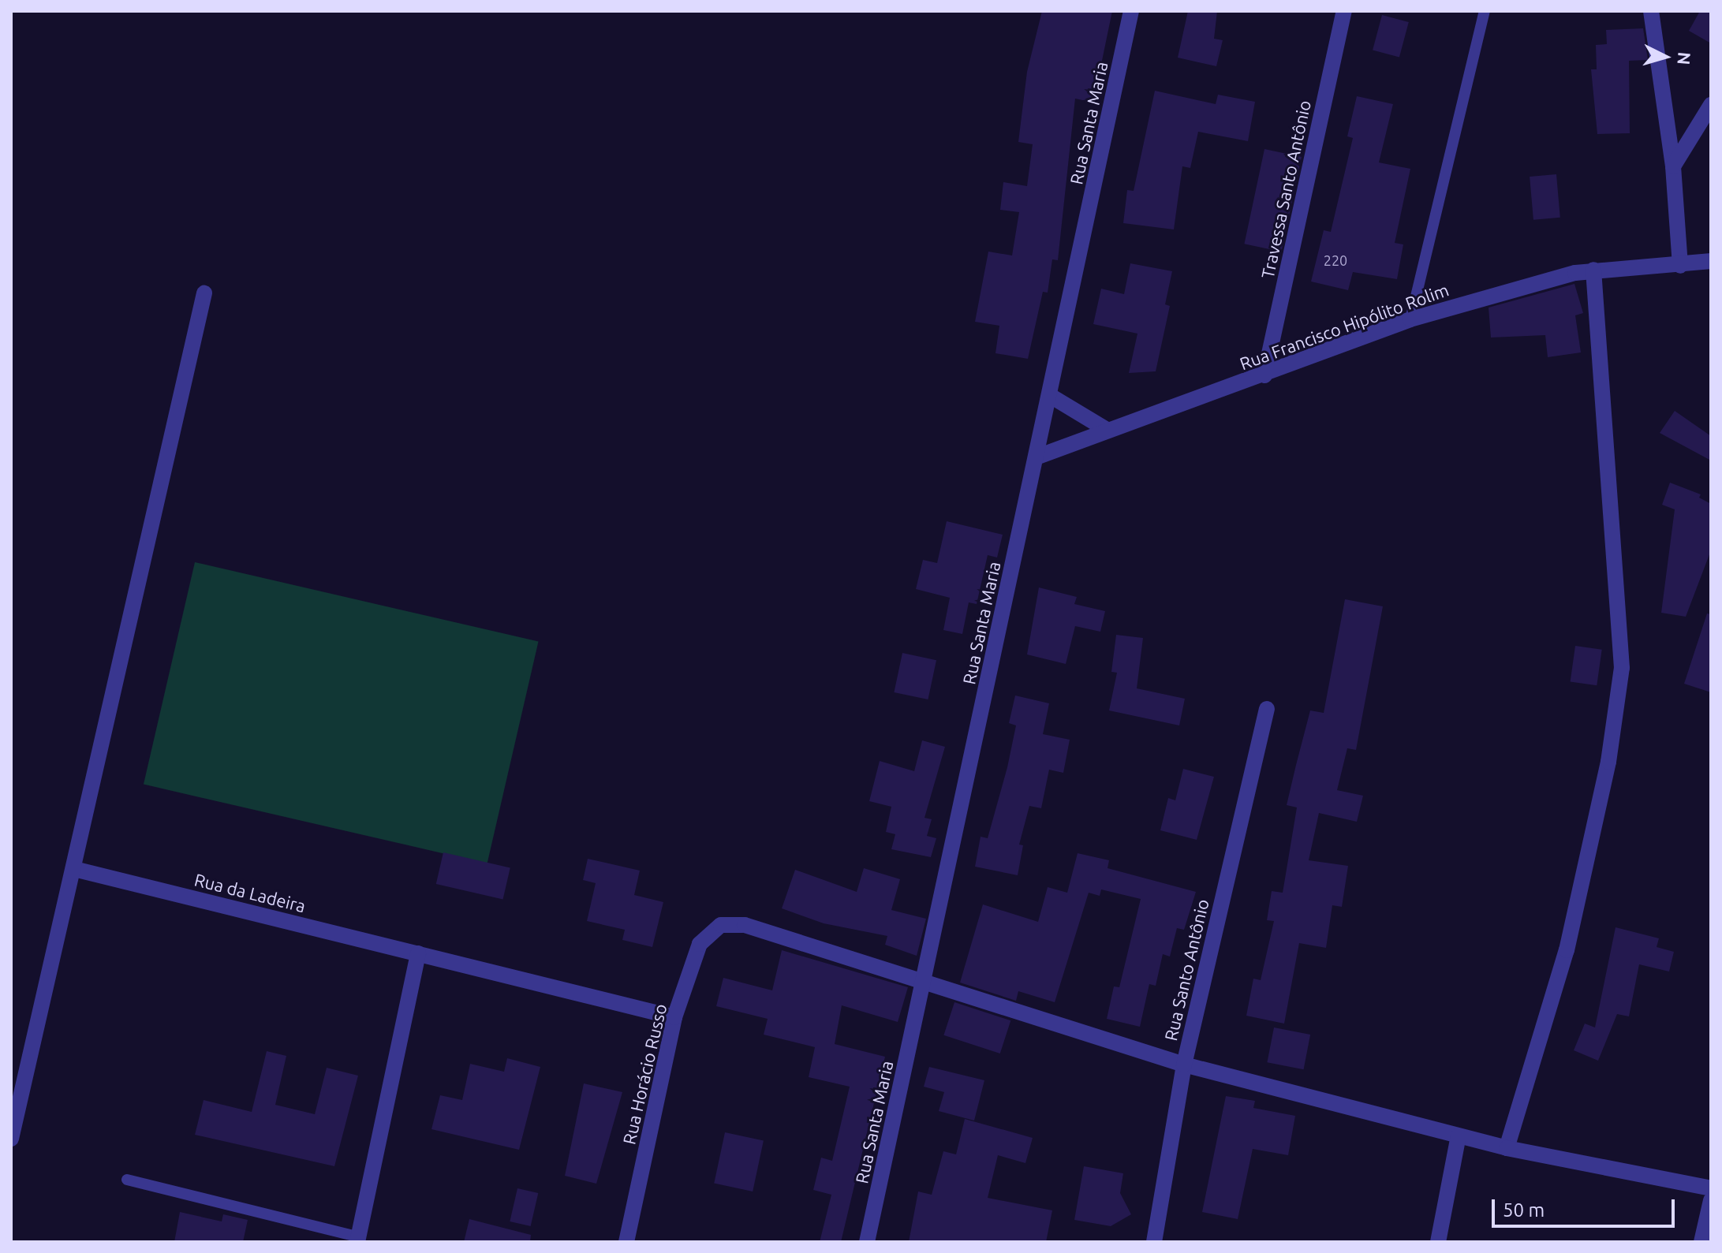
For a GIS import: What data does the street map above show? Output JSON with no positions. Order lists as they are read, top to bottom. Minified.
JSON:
{"streets":{"street":["Rua Santa Maria","Travessa Santo Antônio","Rua Francisco Hipólito Rolim","Rua da Ladeira","Rua Santo Antônio","Rua Horácio Russo"]},"crossings":[["Rua Santa Maria","Rua Francisco Hipólito Rolim"],["Rua Santa Maria","Rua Horácio Russo"],["Travessa Santo Antônio","Rua Francisco Hipólito Rolim"],["Rua da Ladeira","Rua Horácio Russo"]],"house_numbers":["220"],"scale_bar":"50 m","north":"right"}
